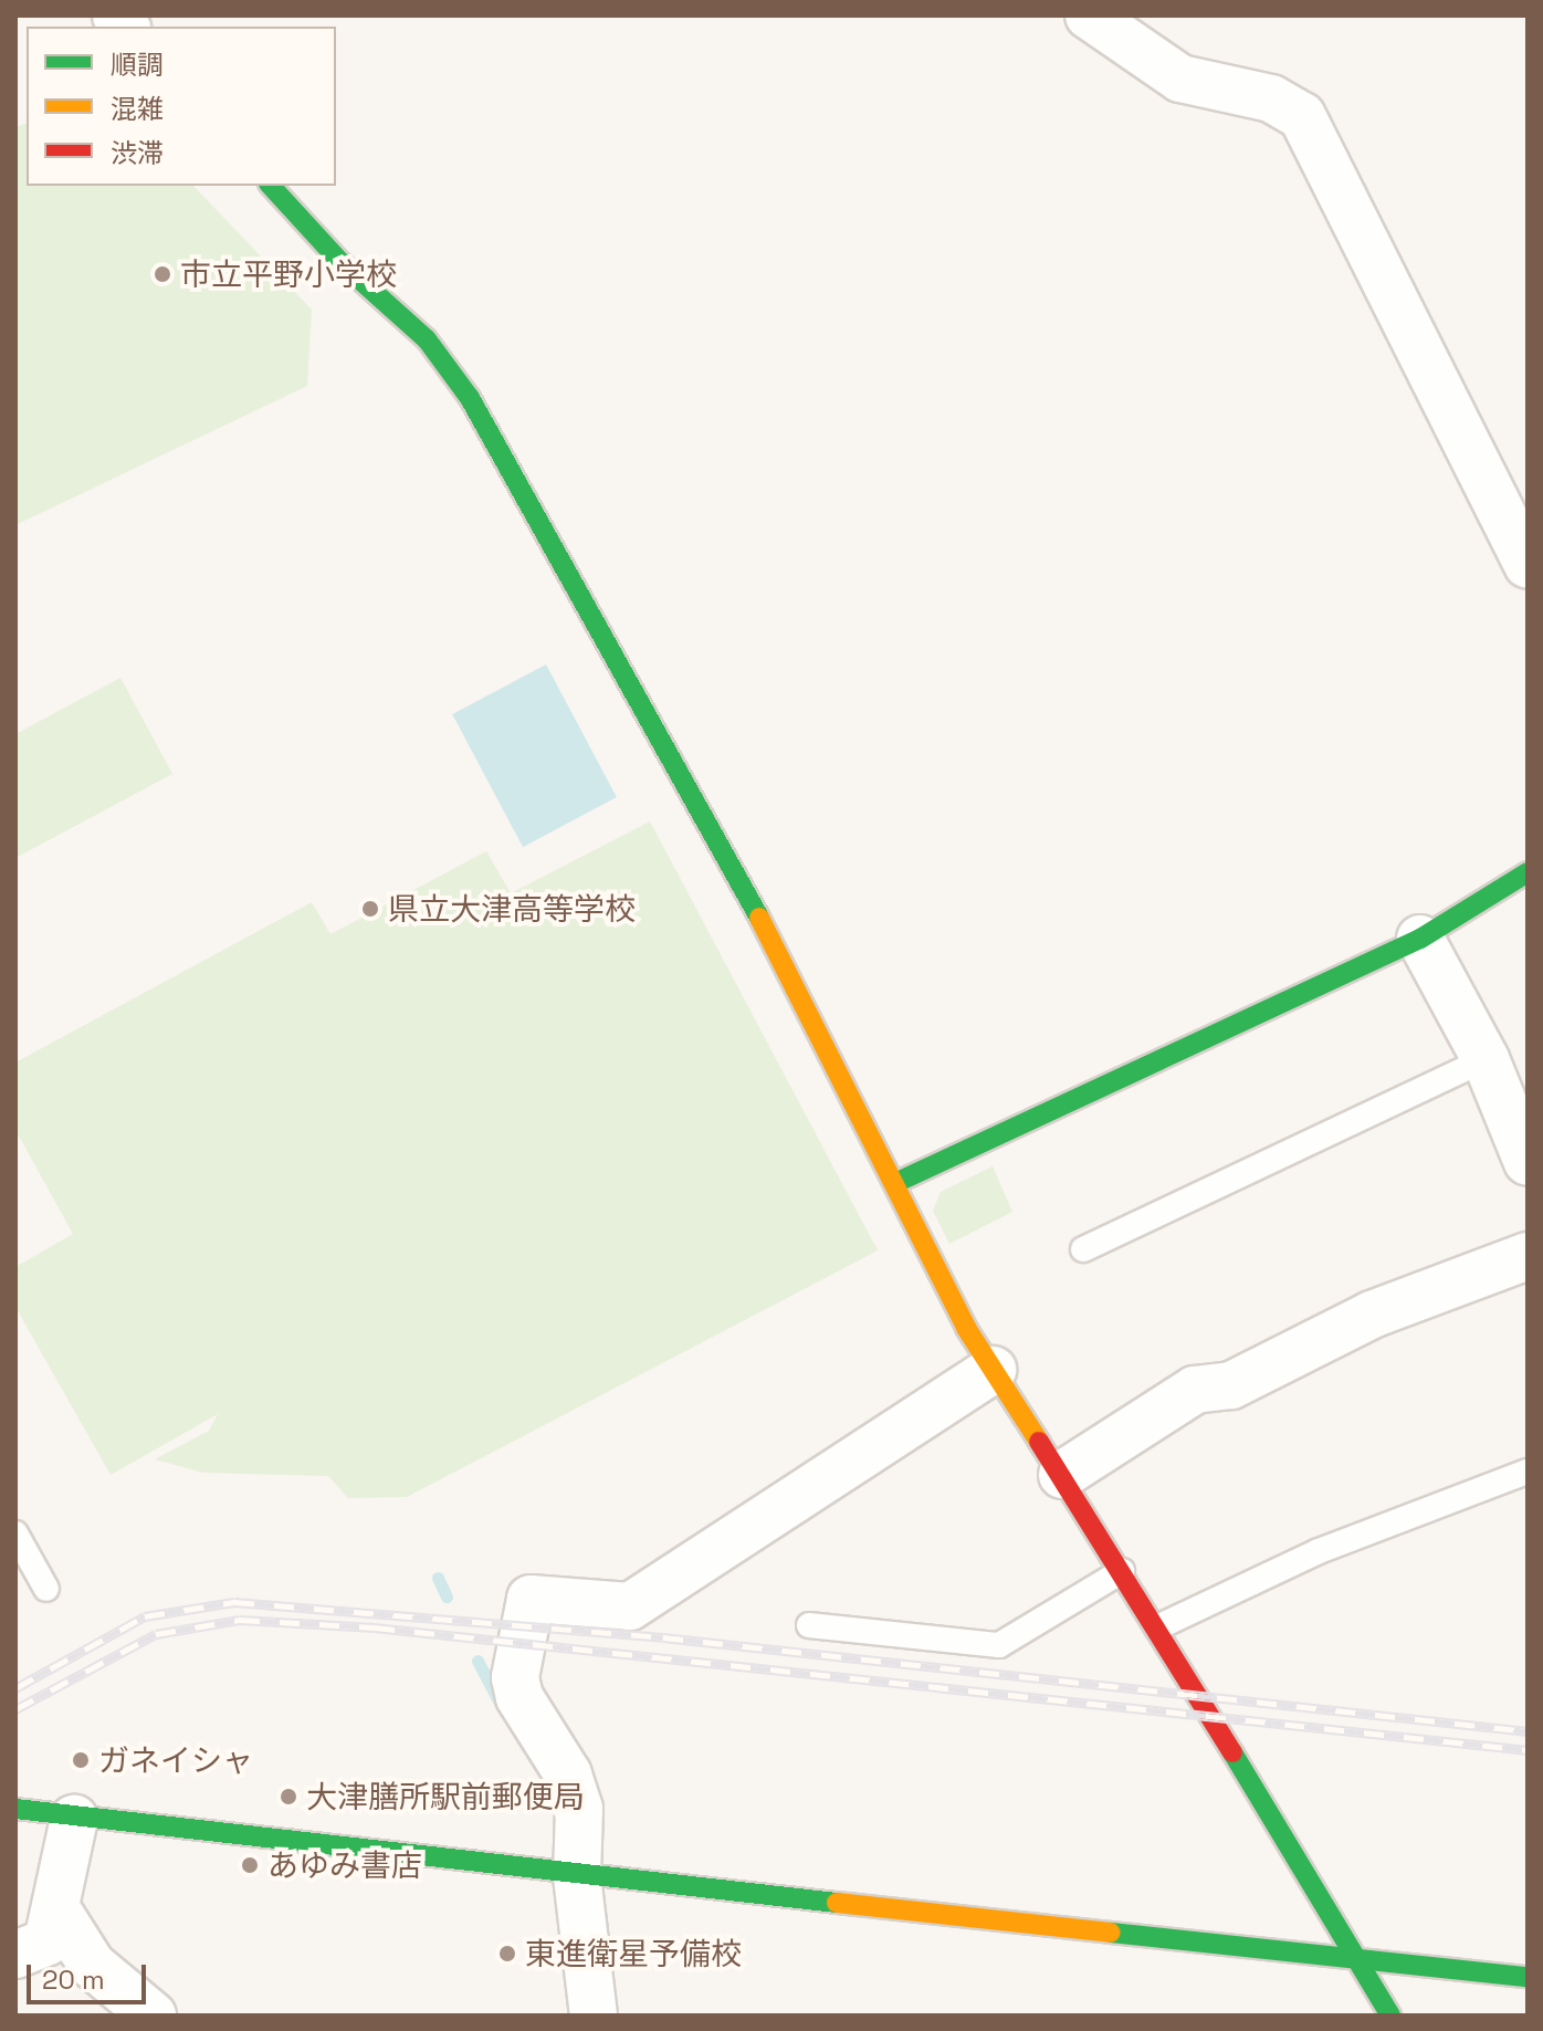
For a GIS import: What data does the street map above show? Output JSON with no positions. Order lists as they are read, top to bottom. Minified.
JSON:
{"places":["市立平野小学校","県立大津高等学校","ガネイシャ","大津膳所駅前郵便局","あゆみ書店","東進衛星予備校"],"legend":["順調","混雑","渋滞"],"scale_bar":"20 m"}
